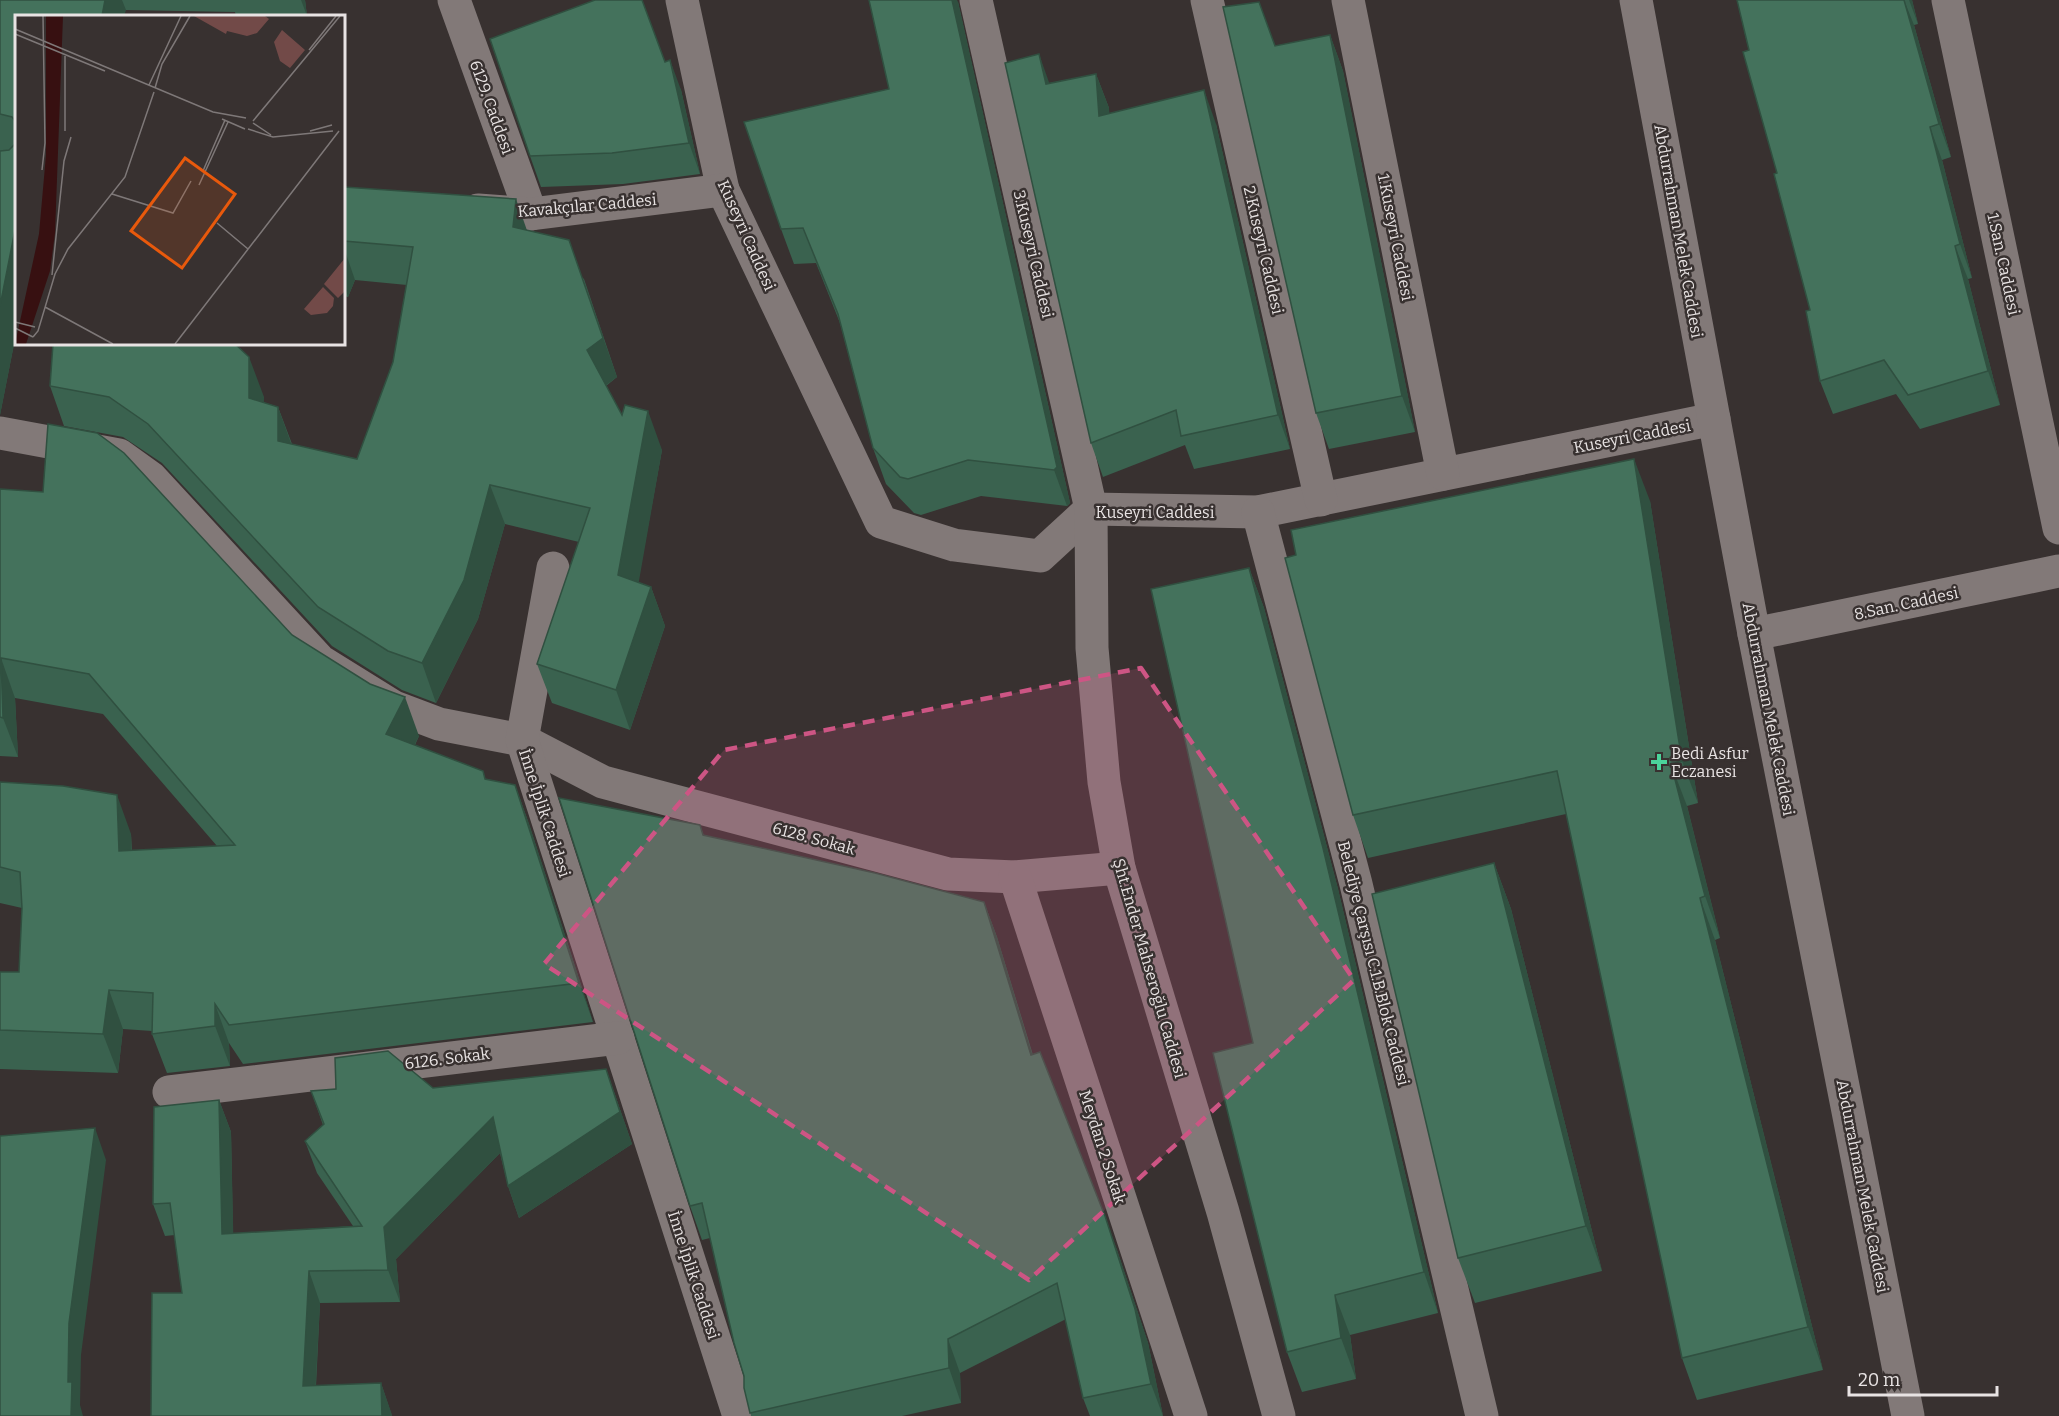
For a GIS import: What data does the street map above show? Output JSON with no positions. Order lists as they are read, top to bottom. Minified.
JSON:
{"streets":{"street":["6129. Caddesi","Kavakçılar Caddesi","Abdurrahman Melek Caddesi","Kuseyri Caddesi","1.Kuseyri Caddesi","2.Kuseyri Caddesi","3.Kuseyri Caddesi","1.San. Caddesi","8.San. Caddesi","İnne İplik Caddesi","6128. Sokak","Belediye Çarşısı C.1.B.Blok Caddesi","Şht.Ender Mahseroğlu Caddesi","6126. Sokak","Meydan 2 Sokak"]},"crossings":[["6129. Caddesi","Kavakçılar Caddesi"],["Kavakçılar Caddesi","Kuseyri Caddesi"],["Abdurrahman Melek Caddesi","Kuseyri Caddesi"],["Abdurrahman Melek Caddesi","8.San. Caddesi"],["Kuseyri Caddesi","1.Kuseyri Caddesi"],["Kuseyri Caddesi","2.Kuseyri Caddesi"],["Kuseyri Caddesi","3.Kuseyri Caddesi"],["Kuseyri Caddesi","Belediye Çarşısı C.1.B.Blok Caddesi"],["Kuseyri Caddesi","Şht.Ender Mahseroğlu Caddesi"],["3.Kuseyri Caddesi","Şht.Ender Mahseroğlu Caddesi"],["İnne İplik Caddesi","6128. Sokak"],["İnne İplik Caddesi","6126. Sokak"],["6128. Sokak","Şht.Ender Mahseroğlu Caddesi"],["6128. Sokak","Meydan 2 Sokak"]],"places":{"health":["Bedi Asfur Eczanesi"]},"scale_bar":"20 m"}
